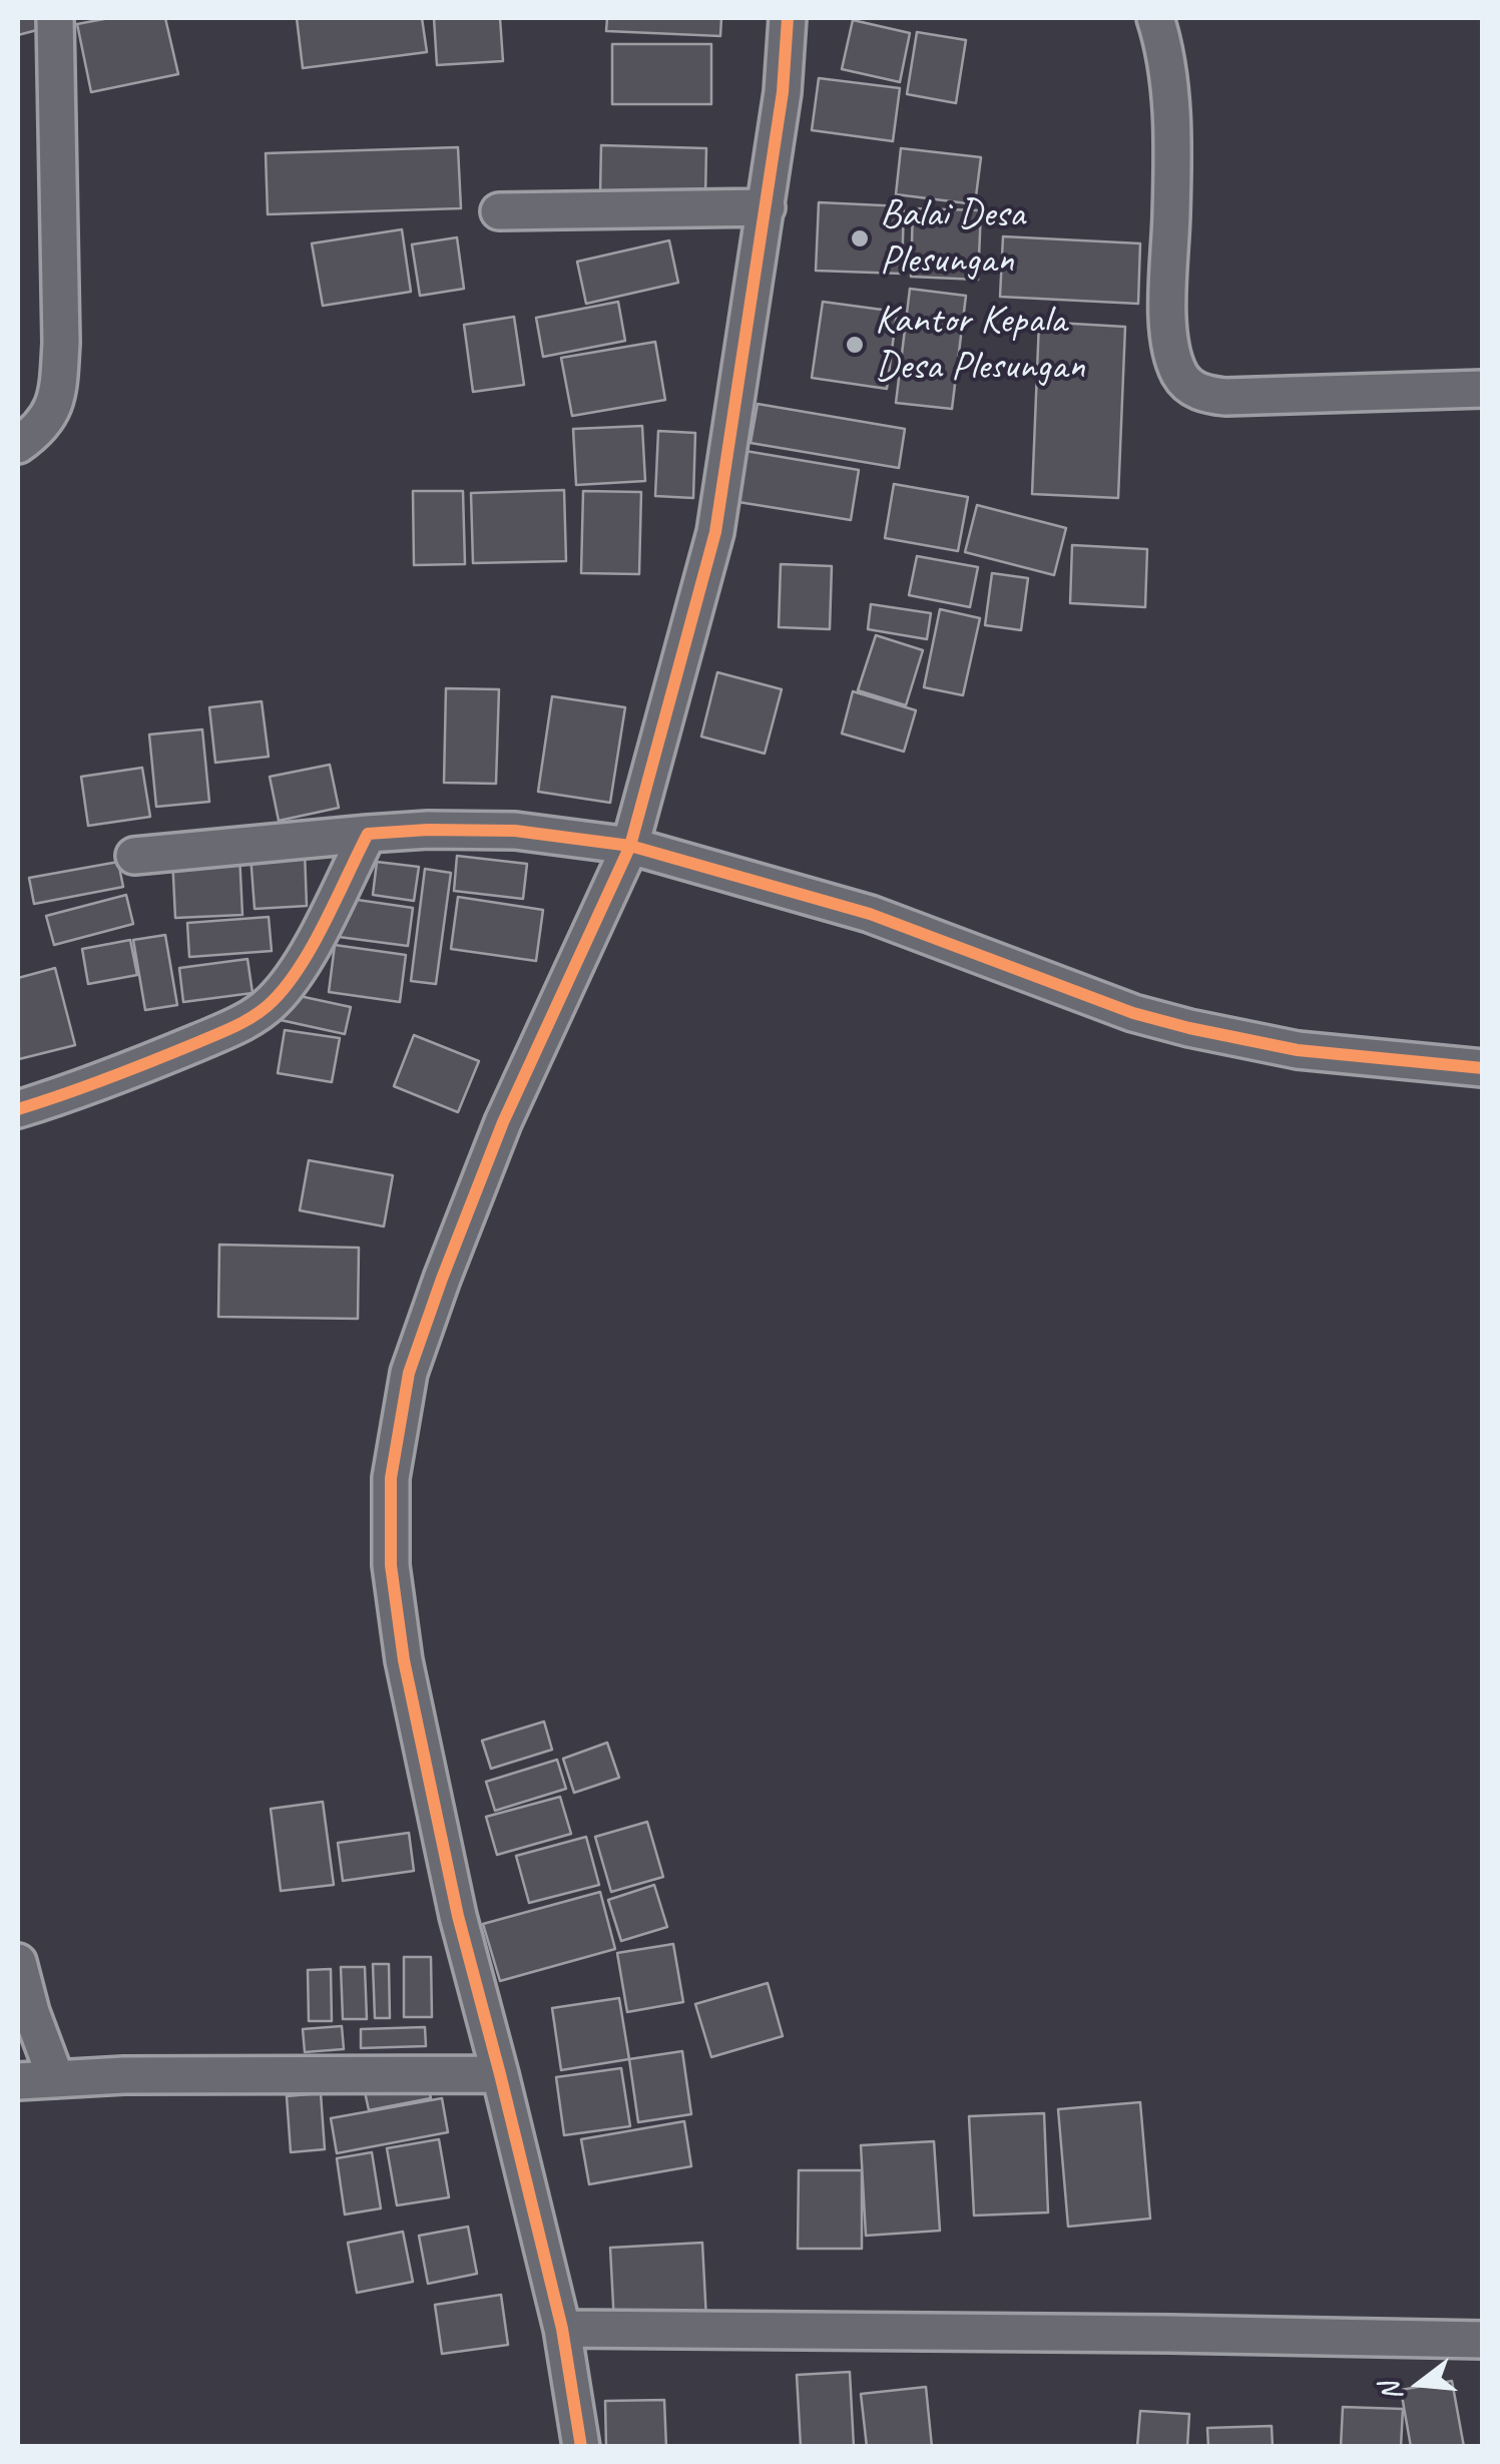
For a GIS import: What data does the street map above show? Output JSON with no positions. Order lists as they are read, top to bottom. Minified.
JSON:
{"places":["Balai Desa Plesungan","Kantor Kepala Desa Plesungan"],"north":"left"}
